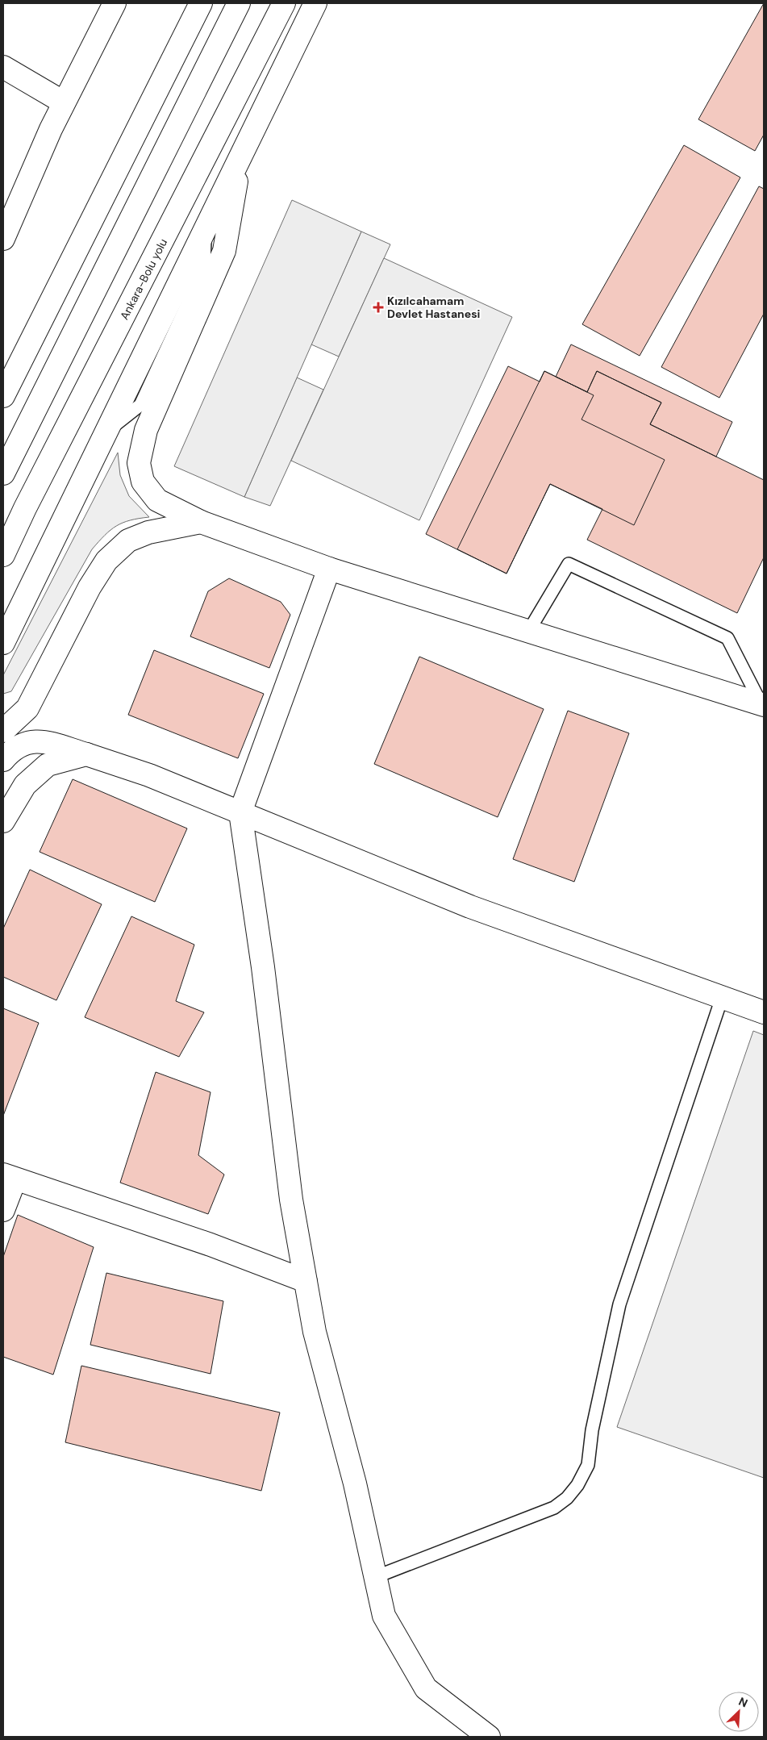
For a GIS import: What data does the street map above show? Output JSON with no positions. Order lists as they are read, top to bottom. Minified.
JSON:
{"streets":{"main road":["Ankara-Bolu yolu"]},"places":{"health":["Kızılcahamam Devlet Hastanesi"]},"north":"top right"}
